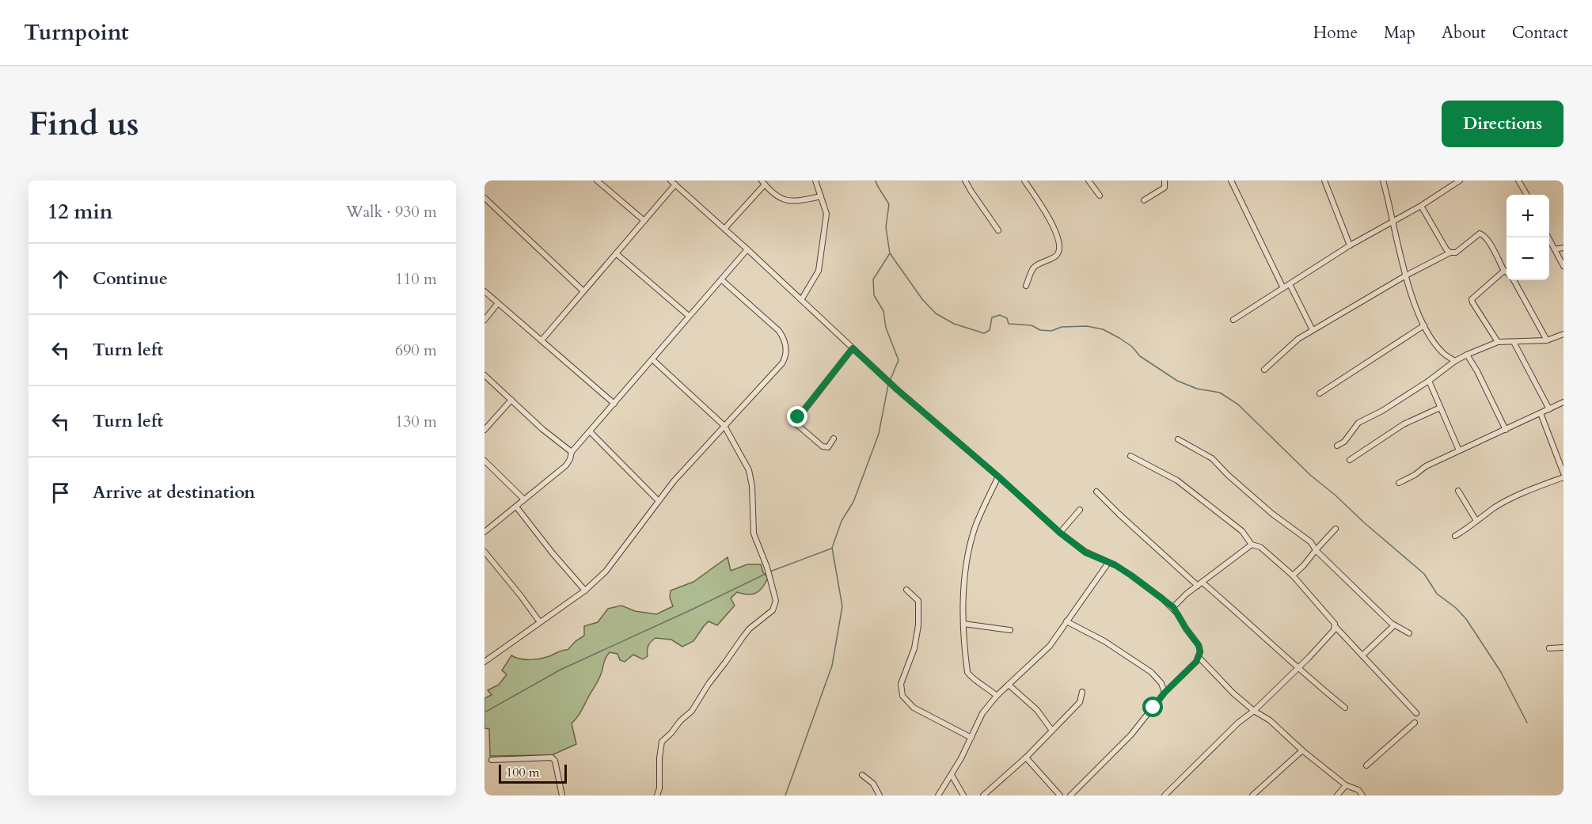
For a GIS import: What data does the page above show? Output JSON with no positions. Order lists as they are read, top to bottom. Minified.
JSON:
{"scale_bar":"100 m","page":{"header":"Turnpoint","nav":["Home","Map","About","Contact"],"buttons":"Directions","title":"Find us","heading":["12 min","Walk · 930 m"],"map_buttons":["+","−"],"list":[["Continue","110 m"],["Turn left","690 m"],["Turn left","130 m"],"Arrive at destination"],"scale":"100 m"}}
